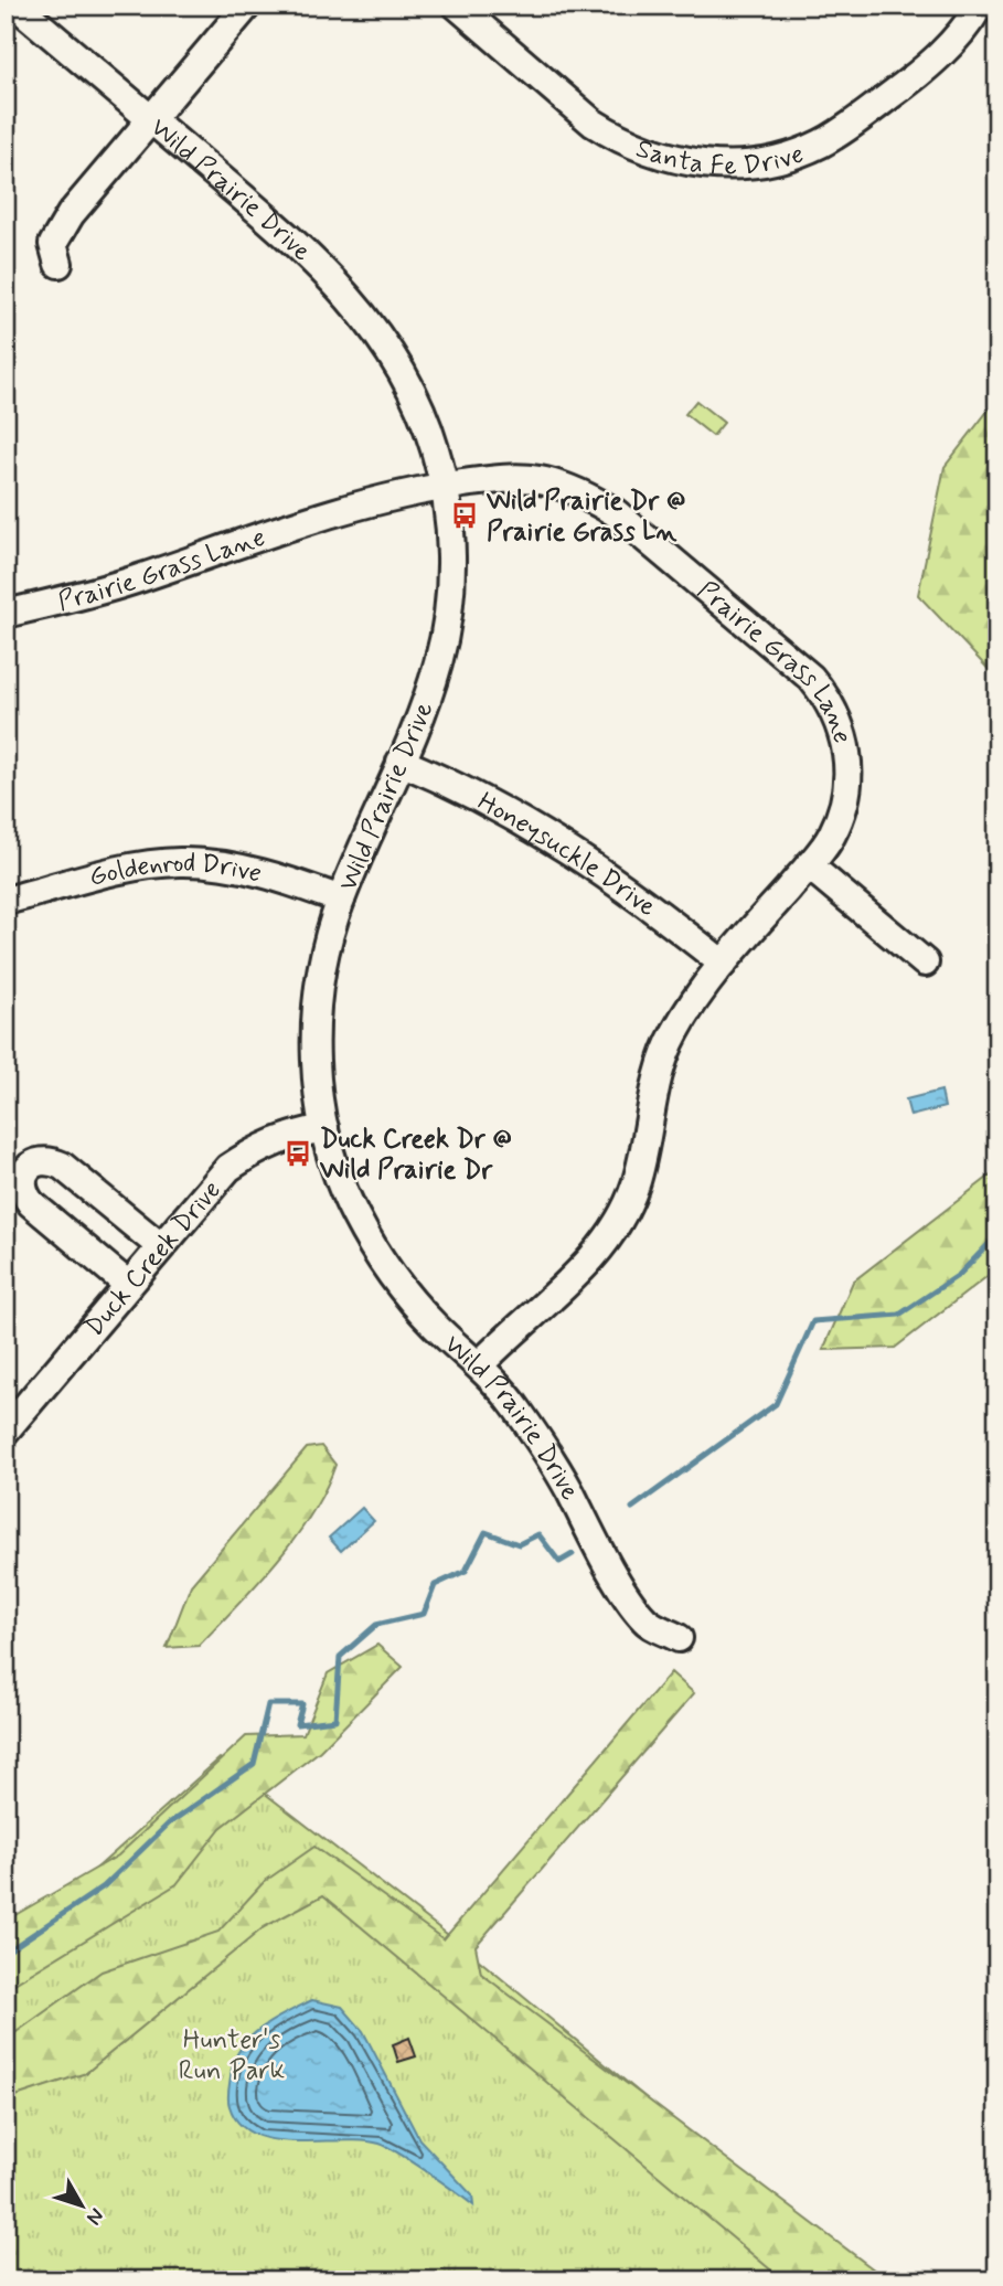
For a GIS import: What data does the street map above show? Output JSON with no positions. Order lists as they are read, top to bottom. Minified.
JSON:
{"streets":{"street":["Santa Fe Drive","Wild Prairie Drive","Prairie Grass Lane","Honeysuckle Drive","Goldenrod Drive","Duck Creek Drive"]},"crossings":[["Wild Prairie Drive","Prairie Grass Lane"],["Wild Prairie Drive","Honeysuckle Drive"],["Wild Prairie Drive","Goldenrod Drive"],["Wild Prairie Drive","Duck Creek Drive"],["Prairie Grass Lane","Honeysuckle Drive"]],"parks":["Hunter's Run Park"],"places":{"bus stop":["Wild Prairie Dr @ Prairie Grass Ln","Duck Creek Dr @ Wild Prairie Dr"]},"north":"bottom right"}
